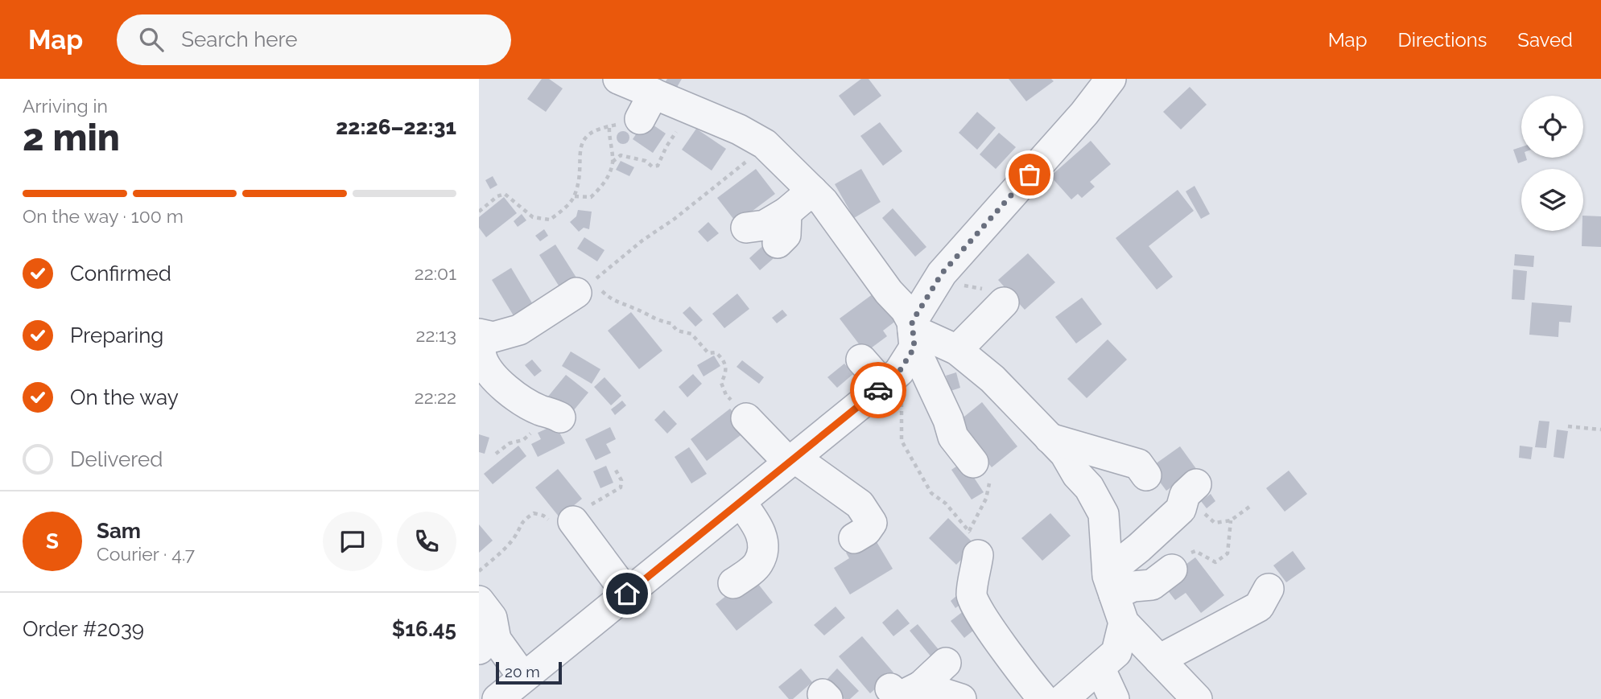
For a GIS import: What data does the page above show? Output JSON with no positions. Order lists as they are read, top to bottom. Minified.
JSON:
{"scale_bar":"20 m","page":{"header":"Map","search":"Search here","nav":["Map","Directions","Saved"],"heading":["2 min","Arriving in","22:26–22:31"],"panel":["Sam","Courier · 4.7","Order #2039","$16.45"],"bar":"On the way · 100 m","list":[["Confirmed","22:01"],["Preparing","22:13"],["On the way","22:22"],"Delivered"],"round":"S","scale":"20 m"}}
